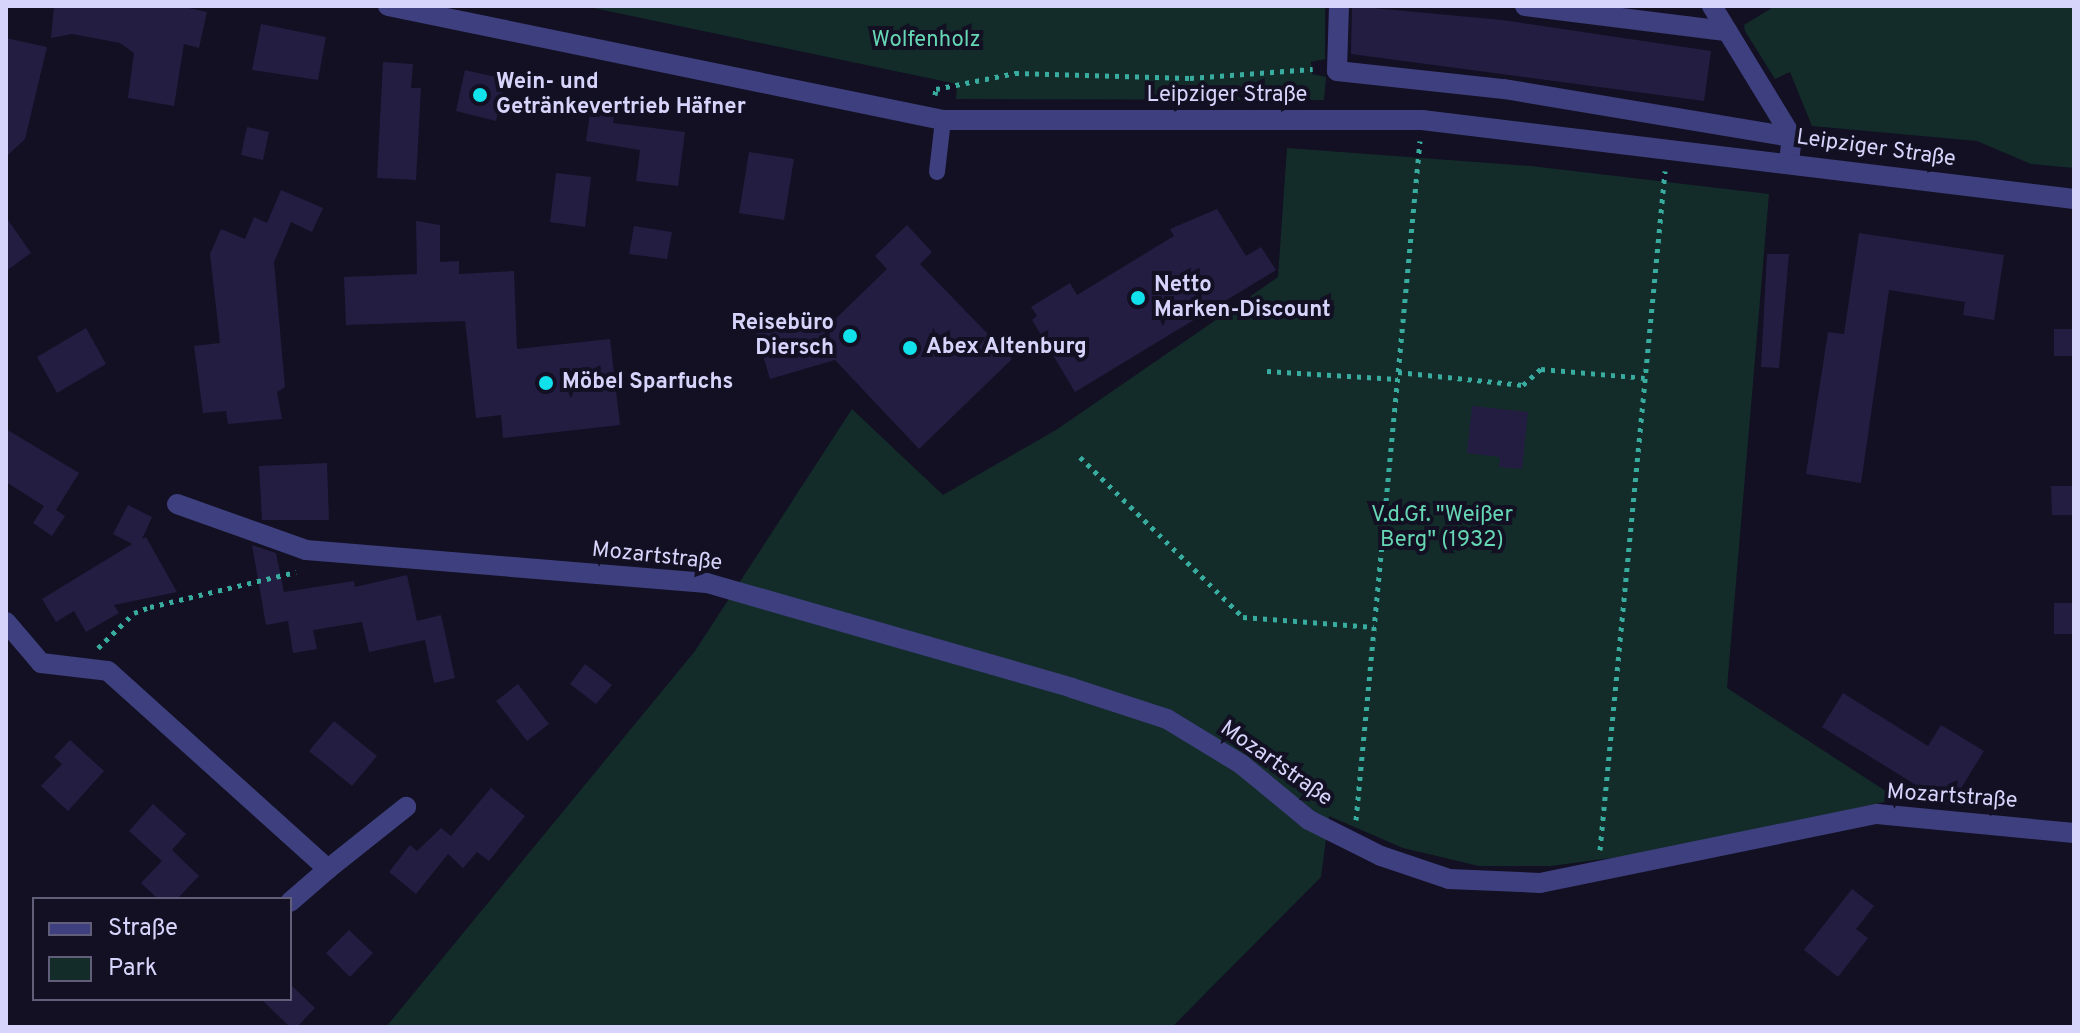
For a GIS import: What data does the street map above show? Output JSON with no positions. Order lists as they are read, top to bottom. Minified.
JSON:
{"streets":{"street":["Leipziger Straße","Mozartstraße"]},"parks":["Wolfenholz","V.d.Gf. \"Weißer Berg\" (1932)"],"places":["Wein- und Getränkevertrieb Häfner","Netto Marken-Discount","Reisebüro Diersch","Abex Altenburg","Möbel Sparfuchs"],"legend":["Straße","Park"]}
